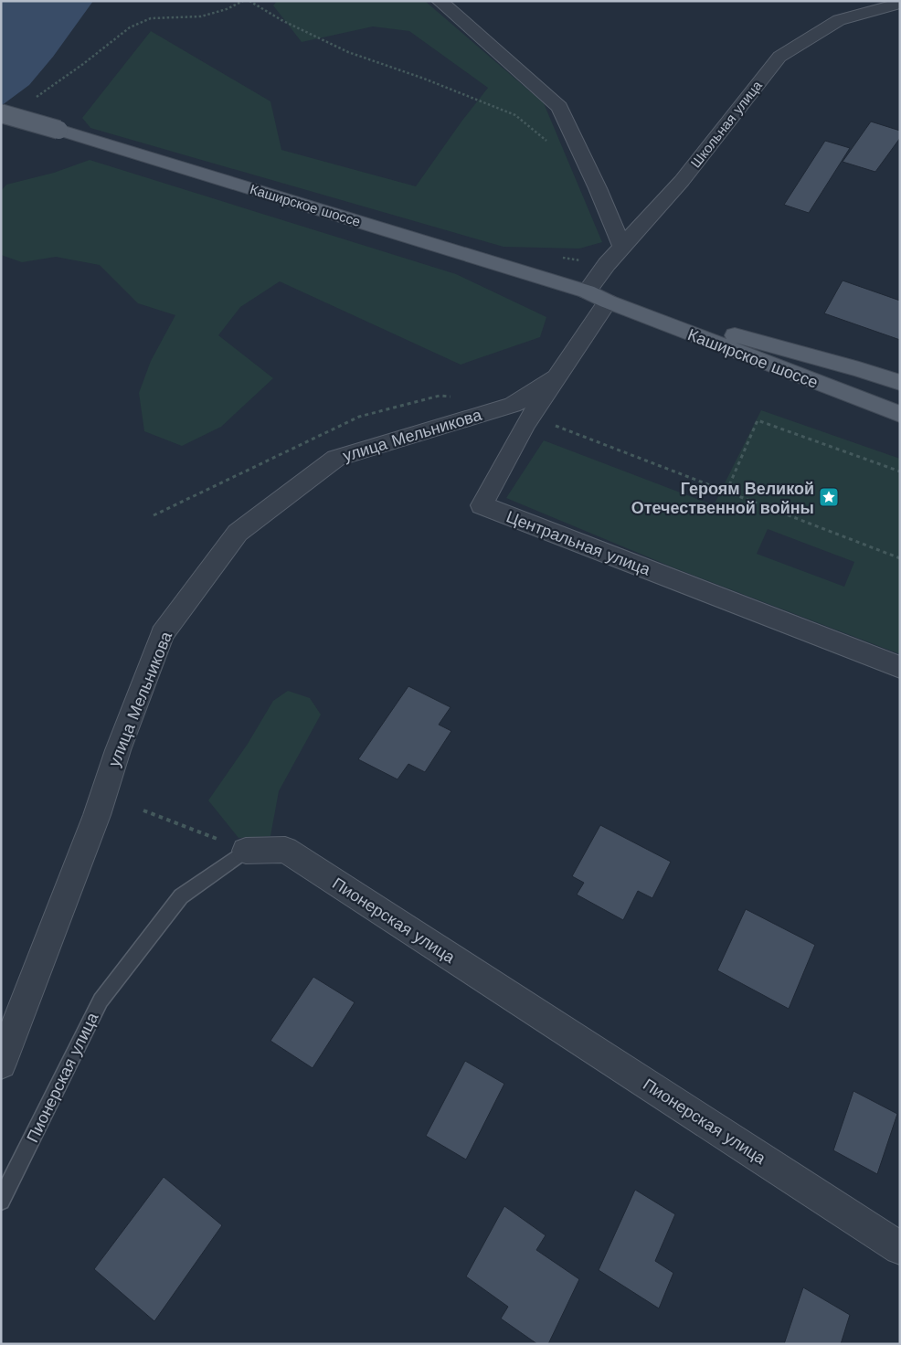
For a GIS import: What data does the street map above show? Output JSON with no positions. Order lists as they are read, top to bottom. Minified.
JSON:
{"streets":{"main road":["Каширское шоссе"],"street":["Школьная улица","улица Мельникова","Центральная улица","Пионерская улица"]},"crossings":[["Школьная улица","Каширское шоссе"],["Каширское шоссе","Центральная улица"],["улица Мельникова","Центральная улица"]],"places":{"place":["Героям Великой Отечественной войны"]}}
